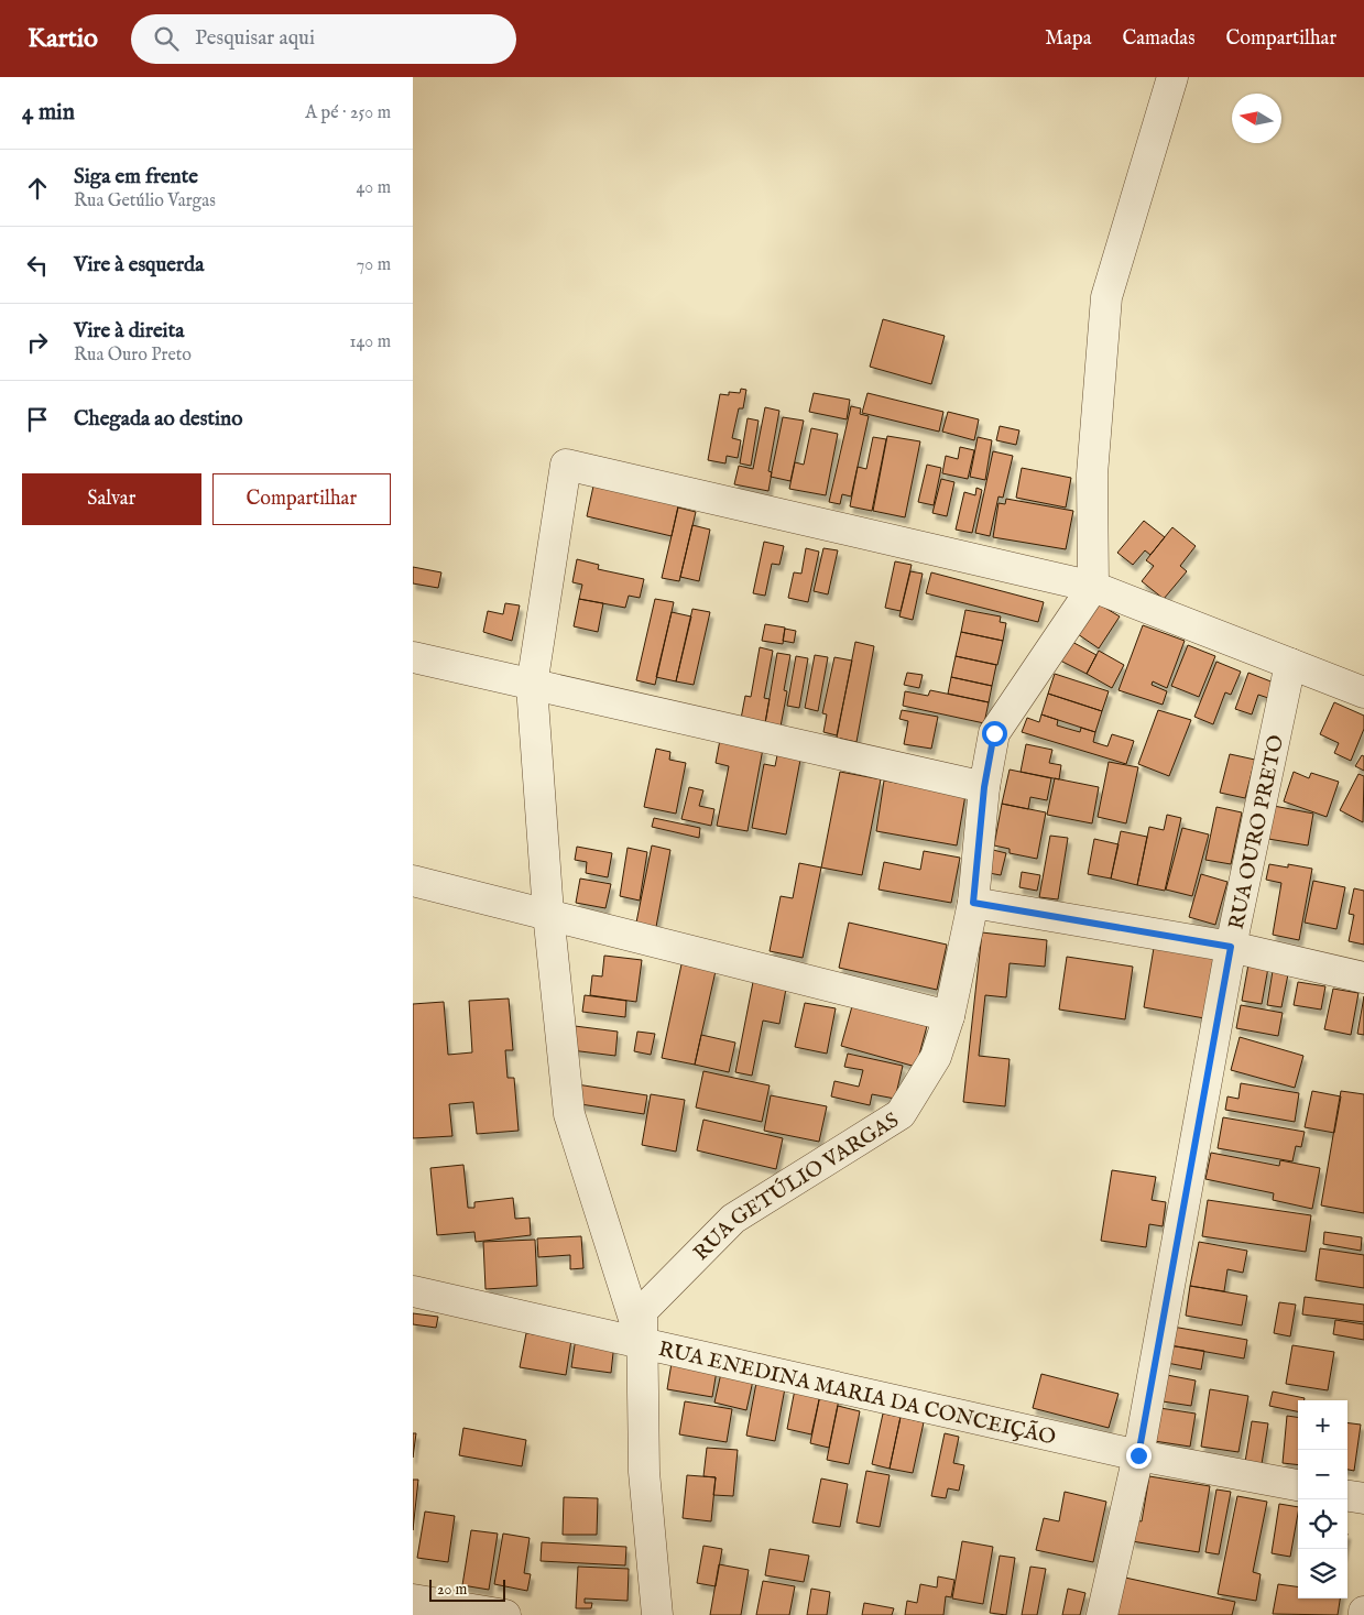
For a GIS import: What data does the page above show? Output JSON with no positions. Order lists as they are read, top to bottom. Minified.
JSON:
{"streets":{"street":["RUA OURO PRETO","RUA GETÚLIO VARGAS","RUA ENEDINA MARIA DA CONCEIÇÃO"]},"crossings":[["RUA OURO PRETO","RUA ENEDINA MARIA DA CONCEIÇÃO"],["RUA GETÚLIO VARGAS","RUA ENEDINA MARIA DA CONCEIÇÃO"]],"scale_bar":"20 m","north":"left","page":{"header":"Kartio","search":"Pesquisar aqui","nav":["Mapa","Camadas","Compartilhar"],"heading":["4 min","A pé · 250 m"],"list":[["Siga em frente","Rua Getúlio Vargas","40 m"],["Vire à esquerda","70 m"],["Vire à direita","Rua Ouro Preto","140 m"],"Chegada ao destino"],"buttons":["Salvar","Compartilhar"],"map_buttons":["+","−"],"scale":"20 m"}}
